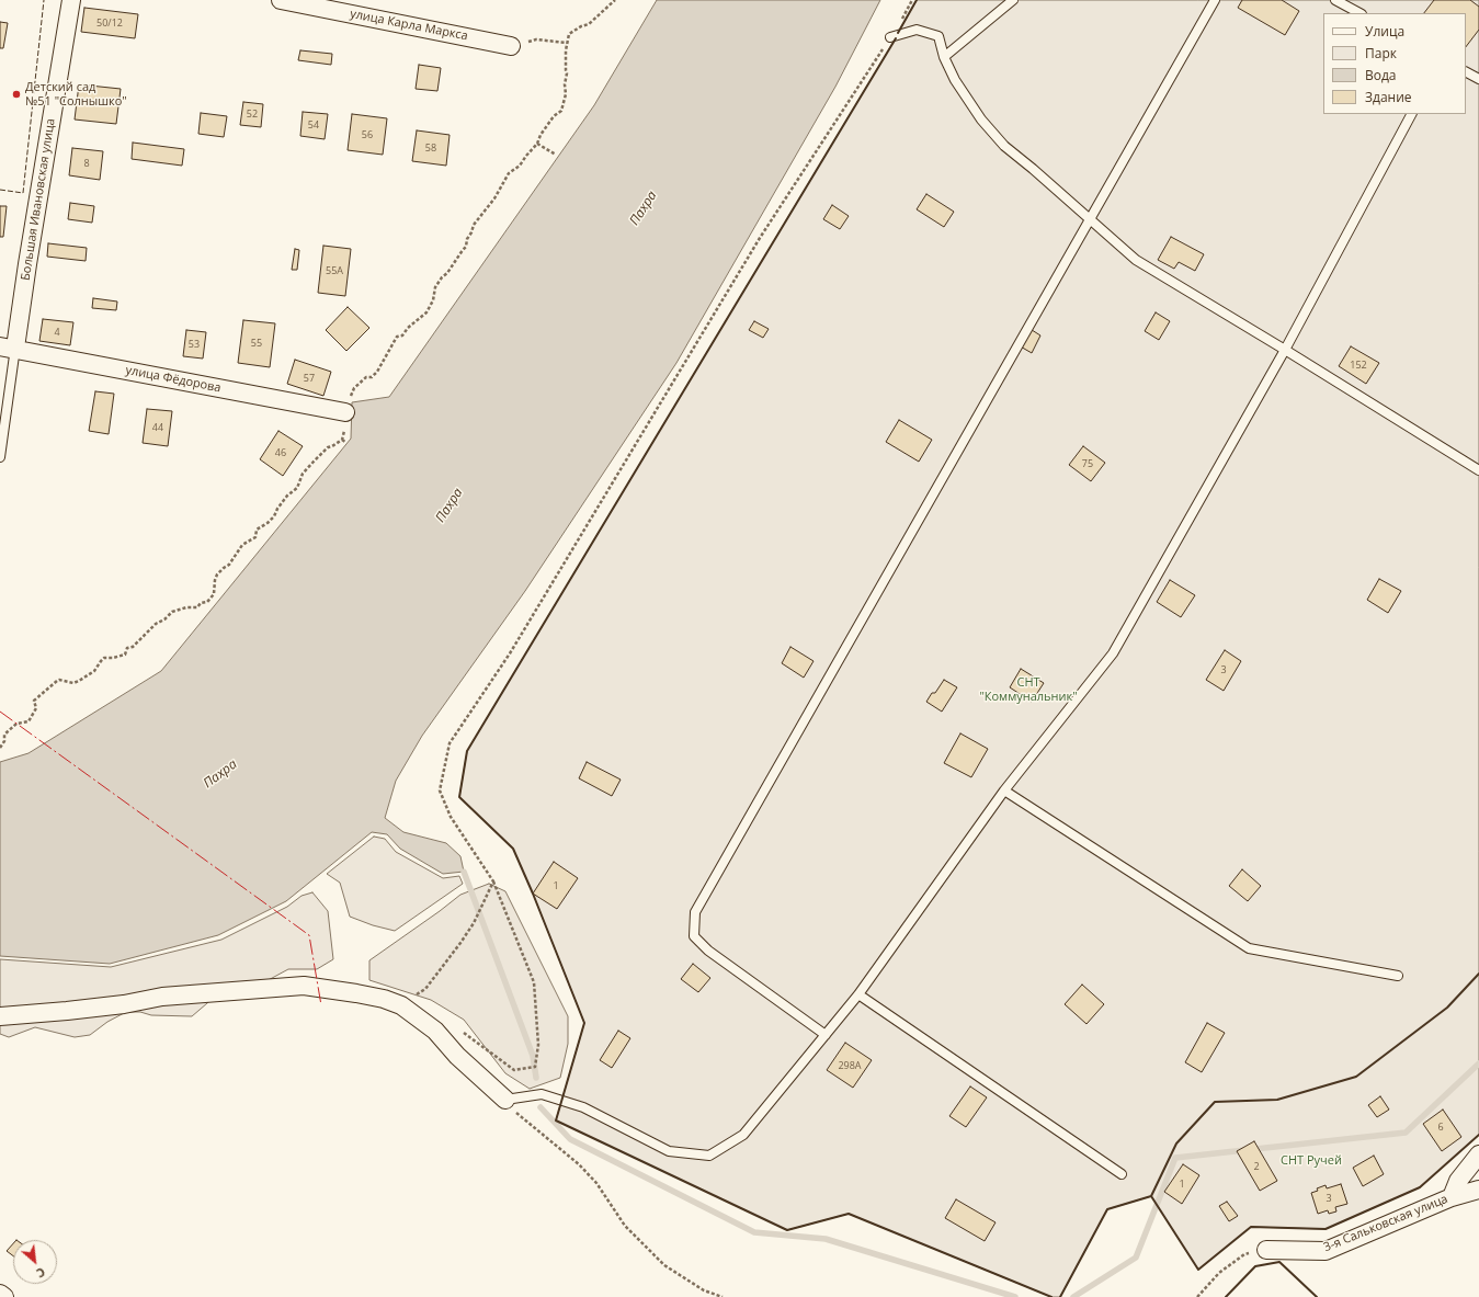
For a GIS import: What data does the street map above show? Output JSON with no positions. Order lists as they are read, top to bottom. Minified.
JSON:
{"streets":{"street":["улица Карла Маркса","Большая Ивановская улица","улица Фёдорова","3-я Сальковская улица"]},"crossings":[["Большая Ивановская улица","улица Фёдорова"]],"water":["Пахра"],"parks":["СНТ \"Коммунальник\"","СНТ Ручей"],"places":["Детский сад №51 \"Солнышко\""],"house_numbers":["50/12","52","54","56","58","8","55А","4","55","53","152","57","44","46","75","3","1","298А","6","2","1","3"],"legend":["Улица","Парк","Вода","Здание"],"north":"bottom right"}
